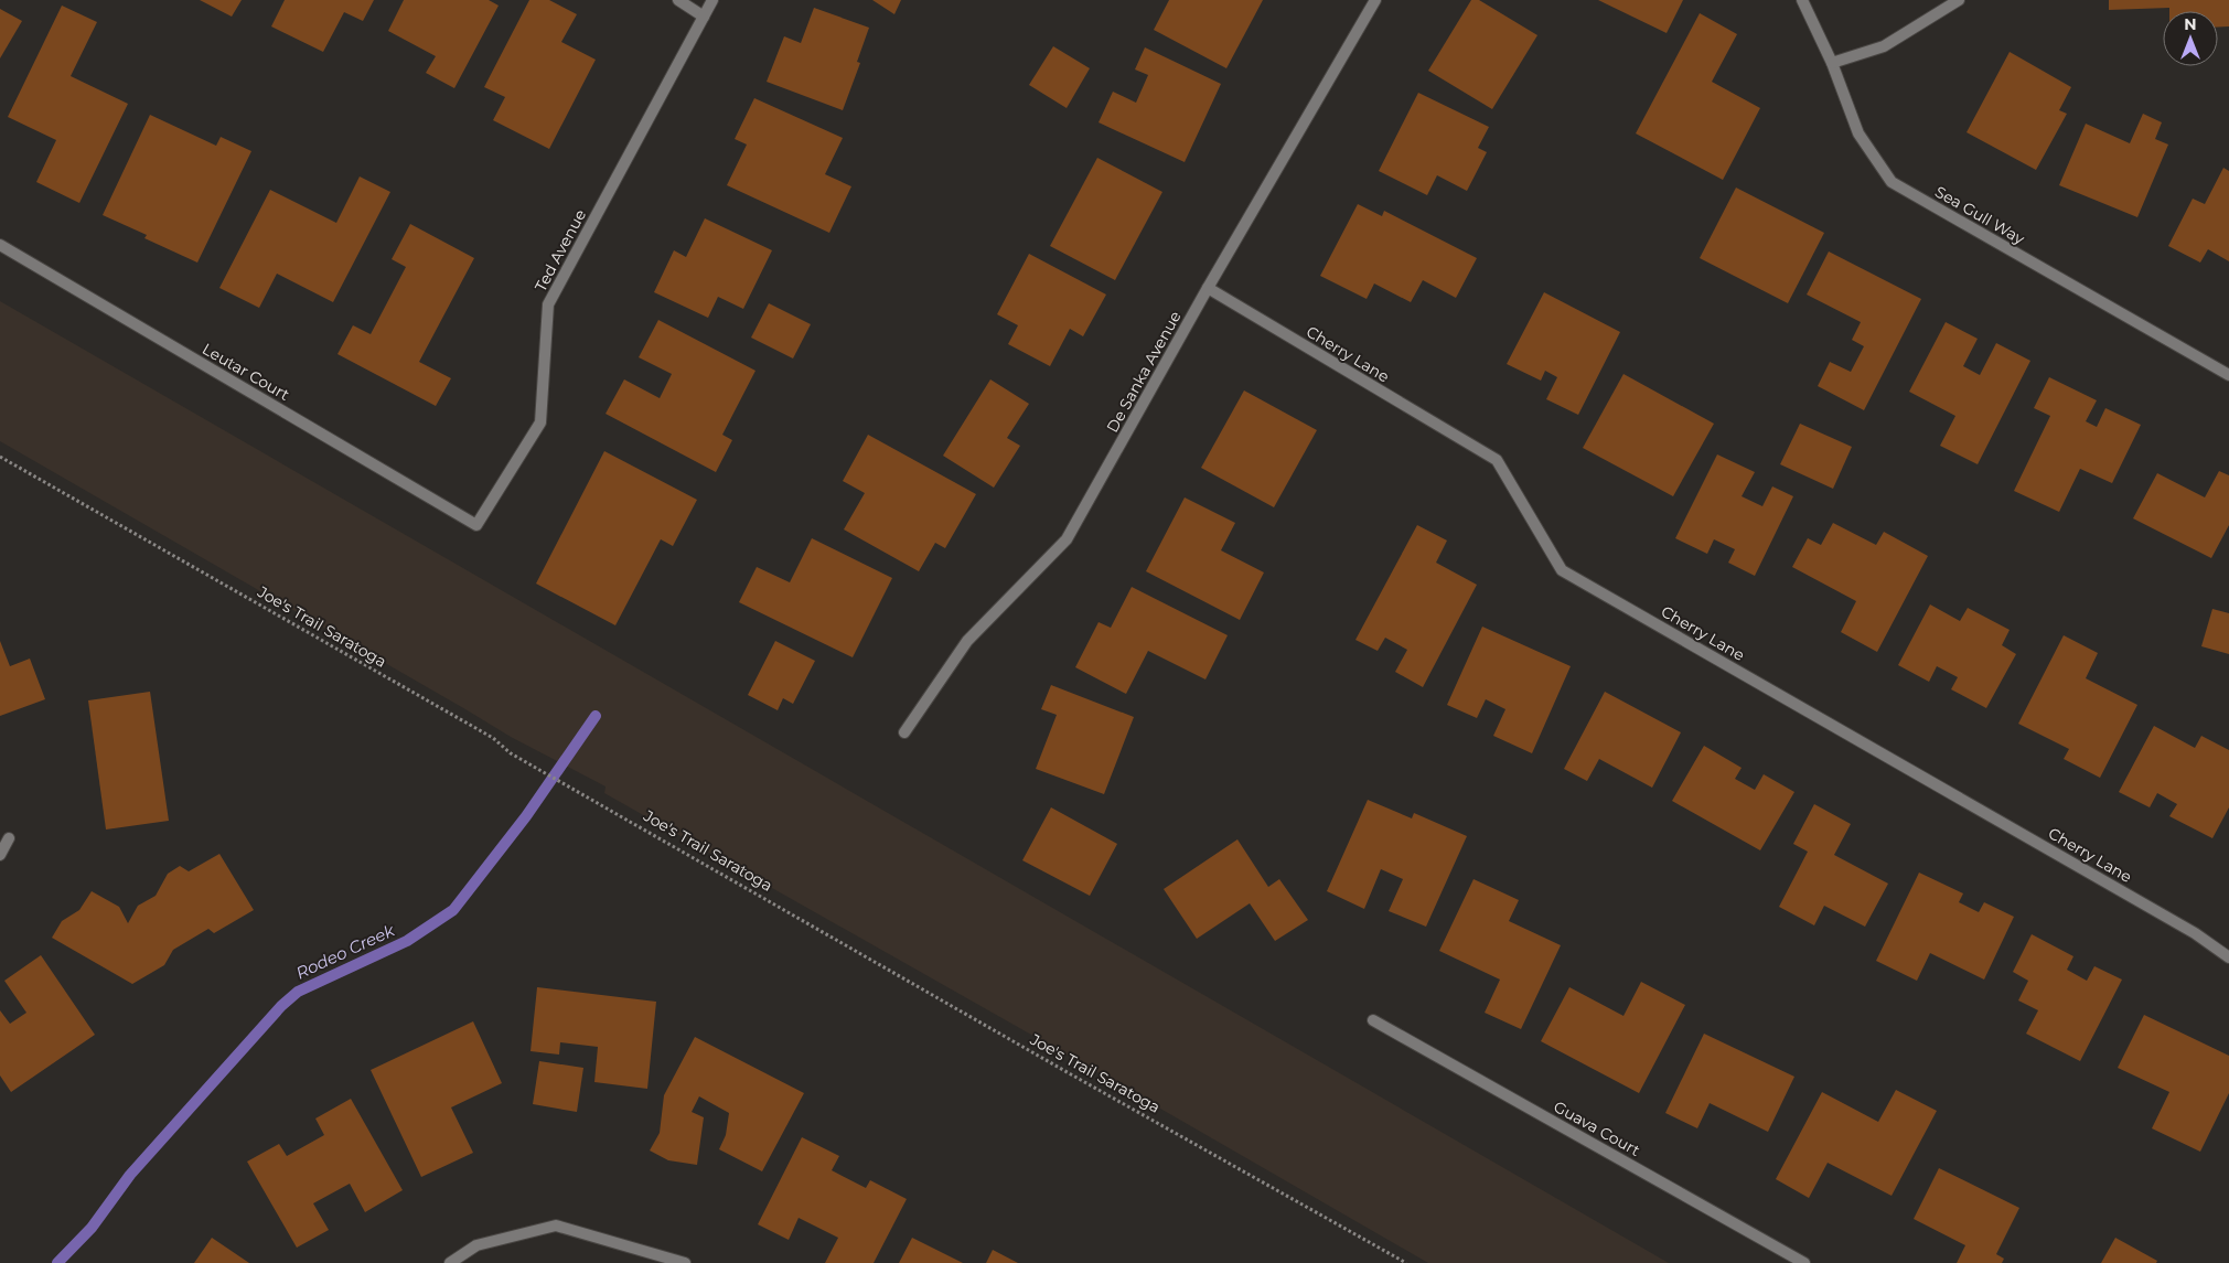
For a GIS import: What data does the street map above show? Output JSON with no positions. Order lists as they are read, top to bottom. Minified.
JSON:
{"streets":{"street":["Sea Gull Way","Ted Avenue","Cherry Lane","Leutar Court","De Sanka Avenue","Guava Court"],"path":["Joe's Trail Saratoga"]},"crossings":[["Ted Avenue","Leutar Court"],["Cherry Lane","De Sanka Avenue"]],"water":["Rodeo Creek"],"north":"top"}
